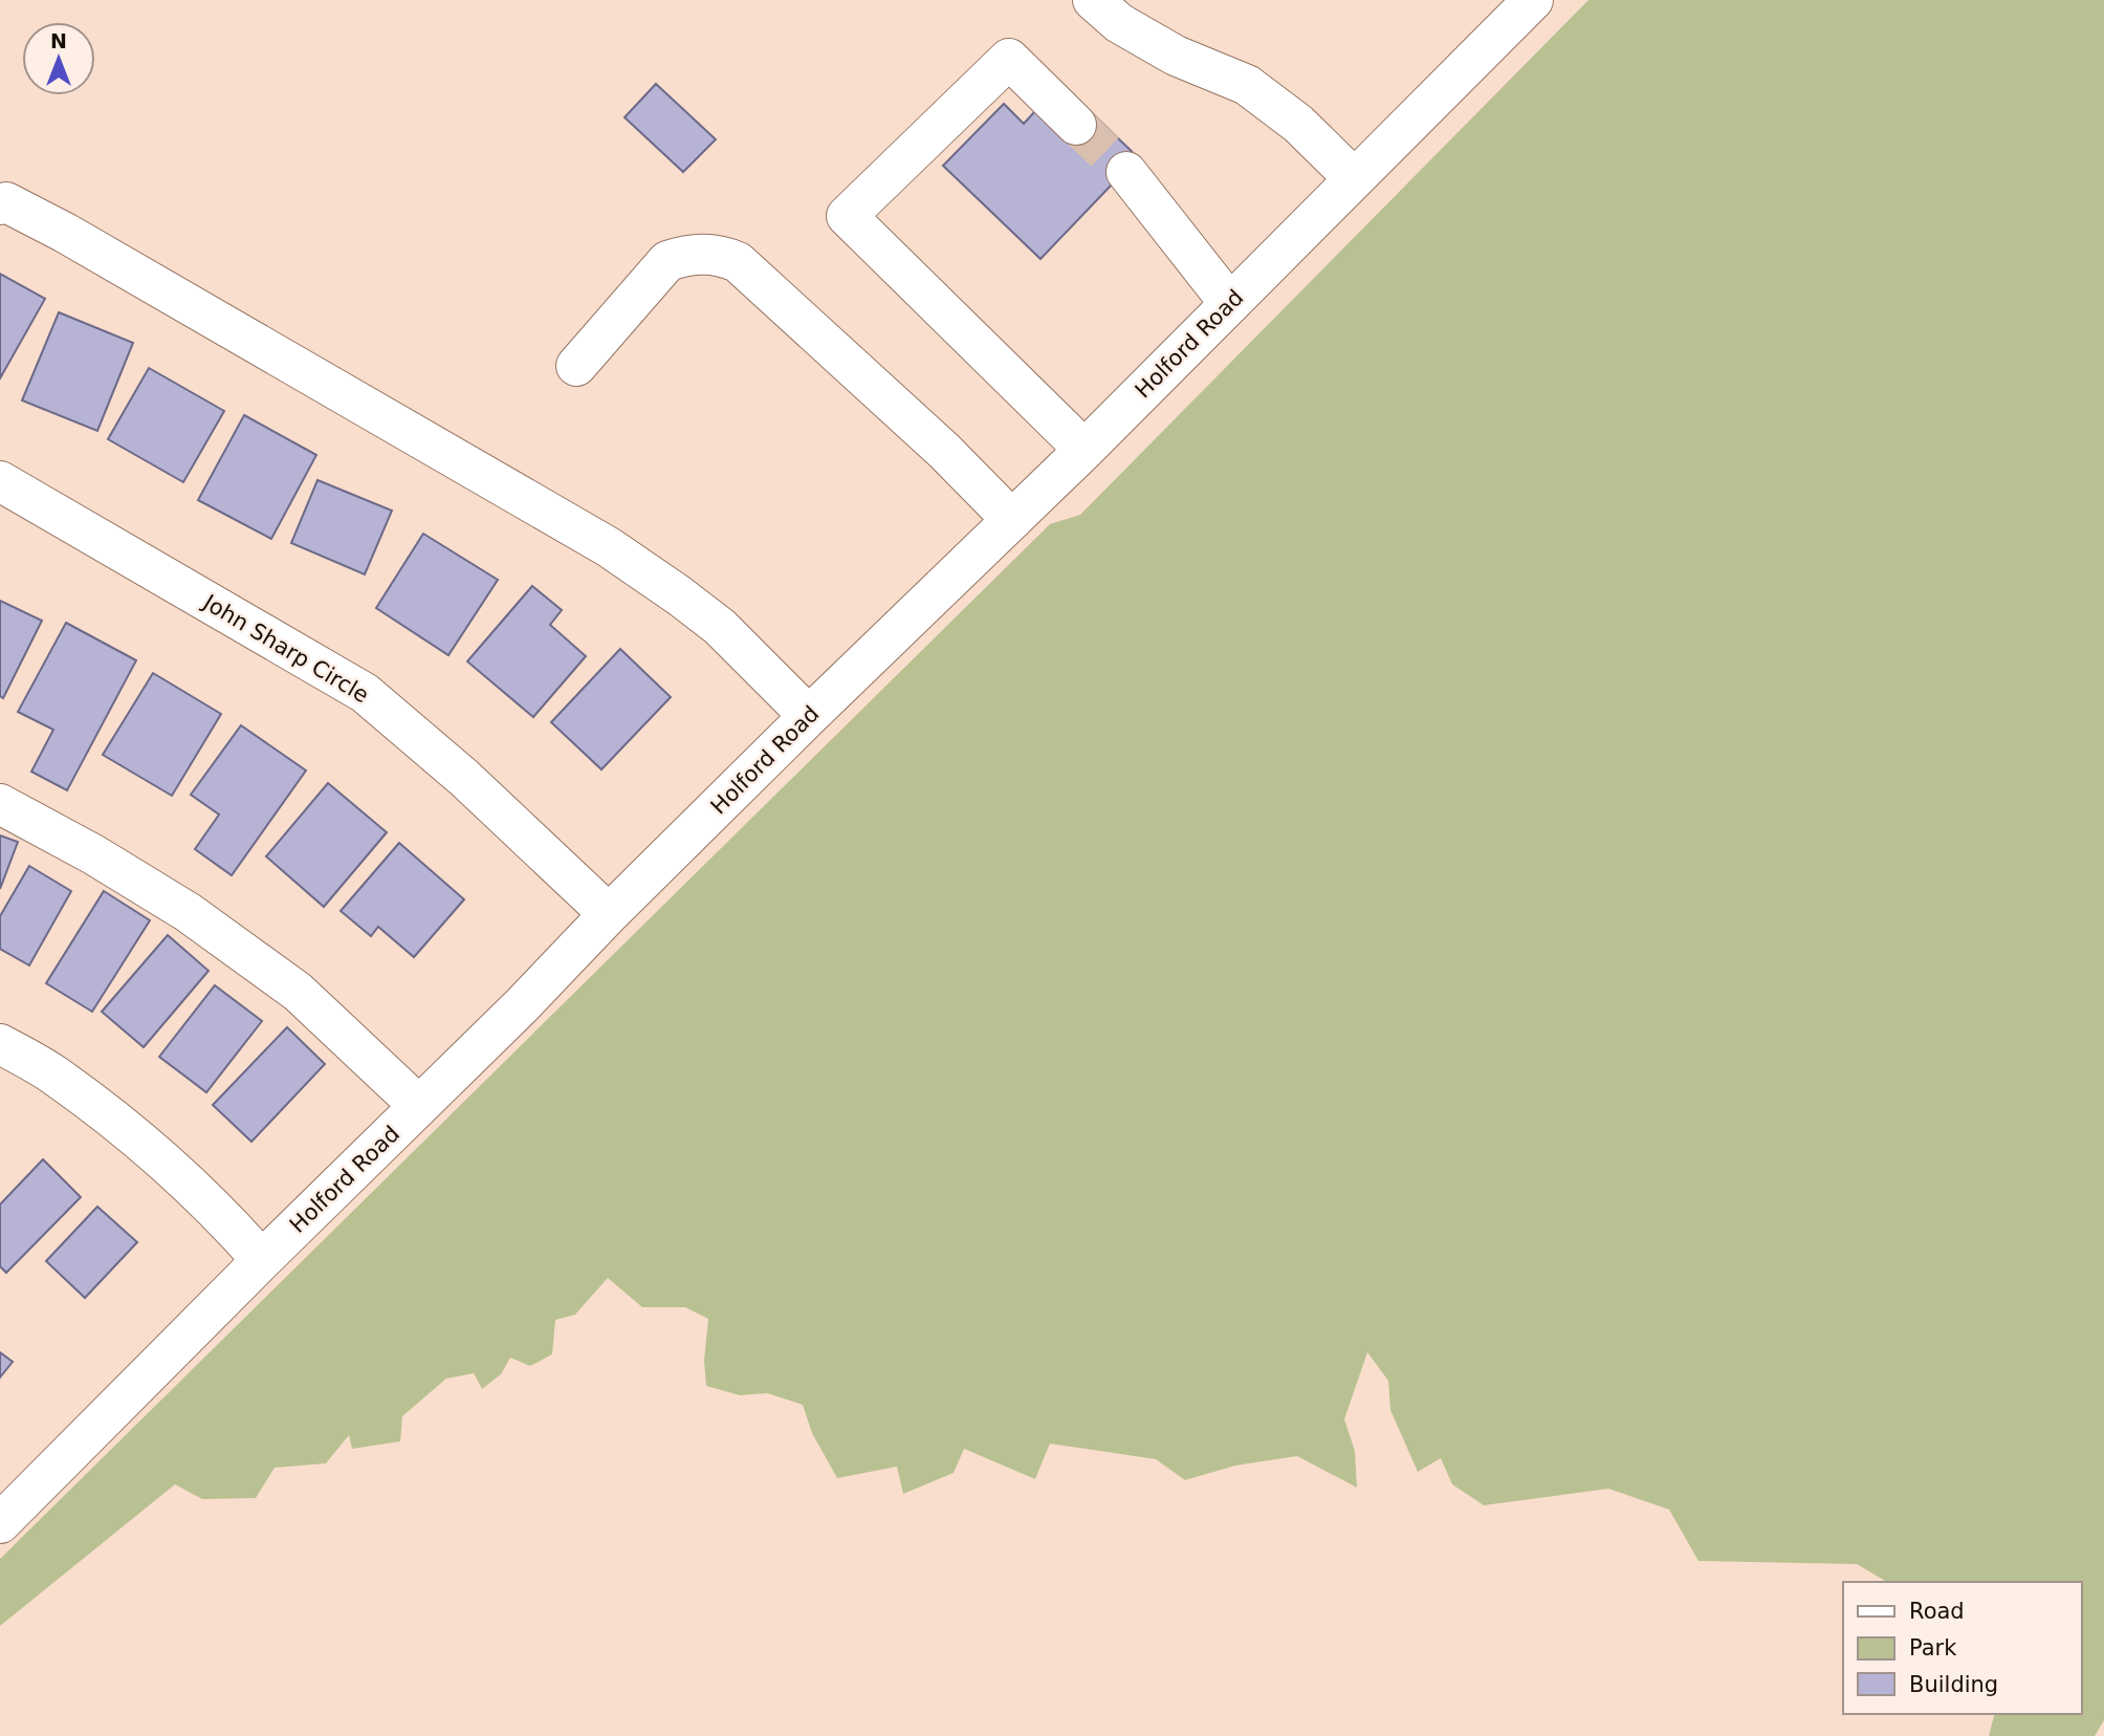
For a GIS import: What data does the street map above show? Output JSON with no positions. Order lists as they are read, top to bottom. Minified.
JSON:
{"streets":{"street":["Holford Road","John Sharp Circle"]},"crossings":[["Holford Road","John Sharp Circle"]],"legend":["Road","Park","Building"],"north":"top"}
